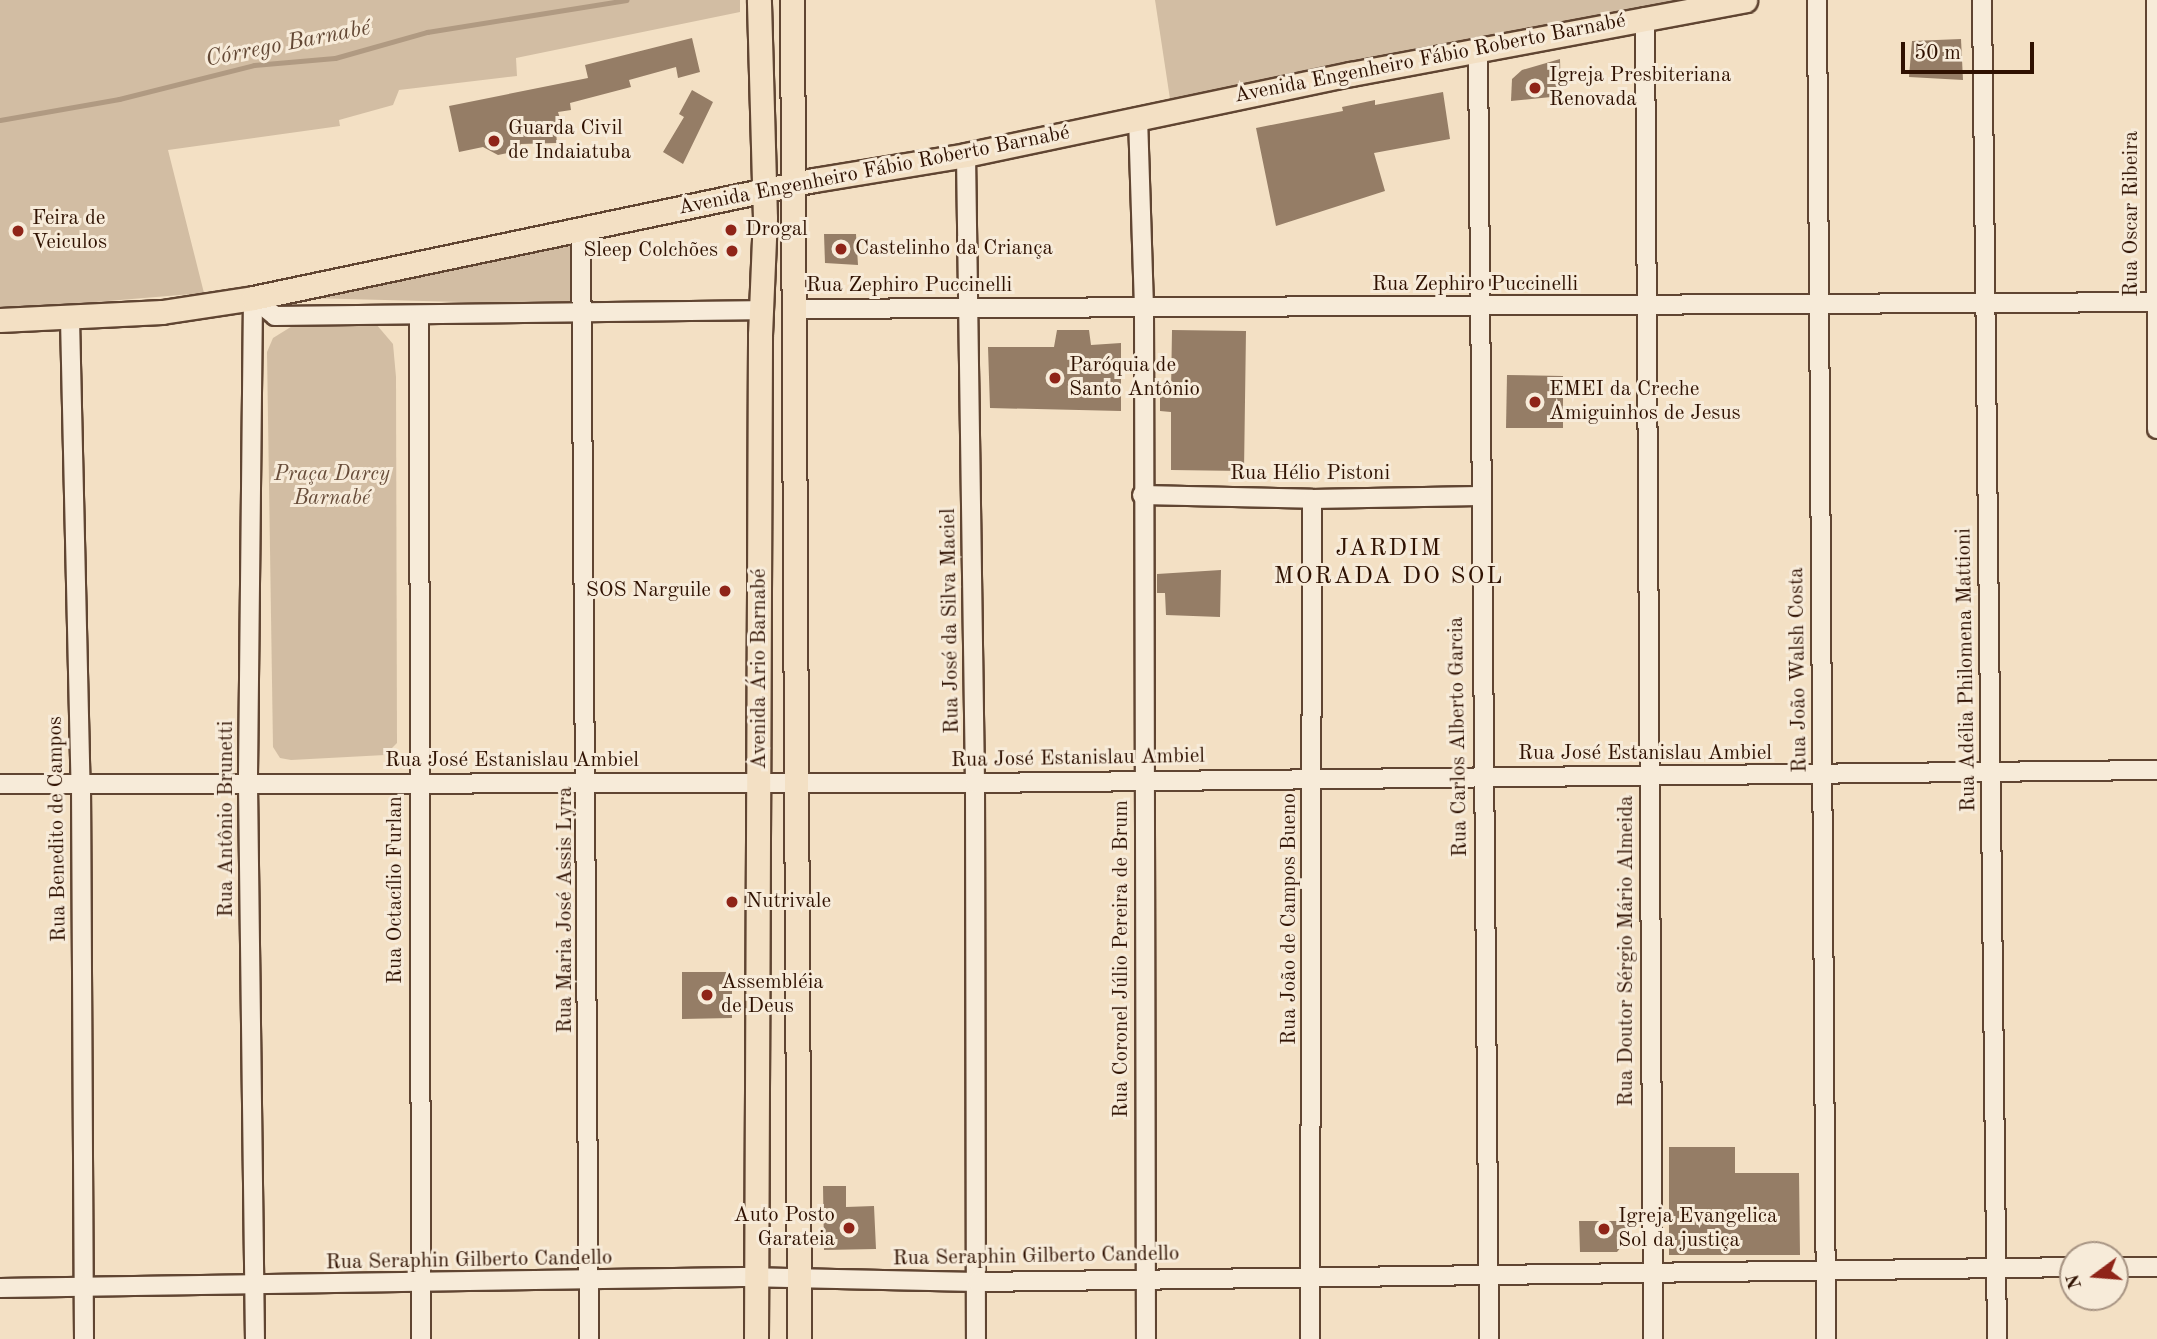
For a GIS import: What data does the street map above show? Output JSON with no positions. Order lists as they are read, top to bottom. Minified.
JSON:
{"streets":{"main road":["Avenida Engenheiro Fábio Roberto Barnabé","Avenida Ário Barnabé"],"street":["Rua Oscar Ribeira","Rua Zephiro Puccinelli","Rua Hélio Pistoni","Rua José da Silva Maciel","Rua João Walsh Costa","Rua Adélia Philomena Mattioni","Rua Carlos Alberto Garcia","Rua José Estanislau Ambiel","Rua Antônio Brunetti","Rua Benedito de Campos","Rua Octacílio Furlan","Rua Maria José Assis Lyra","Rua João de Campos Bueno","Rua Doutor Sérgio Mário Almeida","Rua Coronel Júlio Pereira de Brum","Rua Seraphin Gilberto Candello"]},"crossings":[["Avenida Engenheiro Fábio Roberto Barnabé","Rua José da Silva Maciel"],["Avenida Engenheiro Fábio Roberto Barnabé","Avenida Ário Barnabé"],["Avenida Engenheiro Fábio Roberto Barnabé","Rua Carlos Alberto Garcia"],["Avenida Engenheiro Fábio Roberto Barnabé","Rua Antônio Brunetti"],["Avenida Engenheiro Fábio Roberto Barnabé","Rua Benedito de Campos"],["Avenida Engenheiro Fábio Roberto Barnabé","Rua Maria José Assis Lyra"],["Avenida Engenheiro Fábio Roberto Barnabé","Rua Doutor Sérgio Mário Almeida"],["Avenida Engenheiro Fábio Roberto Barnabé","Rua Coronel Júlio Pereira de Brum"],["Rua Oscar Ribeira","Rua Zephiro Puccinelli"],["Rua Zephiro Puccinelli","Rua José da Silva Maciel"],["Rua Zephiro Puccinelli","Avenida Ário Barnabé"],["Rua Zephiro Puccinelli","Rua João Walsh Costa"],["Rua Zephiro Puccinelli","Rua Adélia Philomena Mattioni"],["Rua Zephiro Puccinelli","Rua Carlos Alberto Garcia"],["Rua Zephiro Puccinelli","Rua Doutor Sérgio Mário Almeida"],["Rua Zephiro Puccinelli","Rua Coronel Júlio Pereira de Brum"],["Rua Hélio Pistoni","Rua Carlos Alberto Garcia"],["Rua Hélio Pistoni","Rua João de Campos Bueno"],["Rua Hélio Pistoni","Rua Coronel Júlio Pereira de Brum"],["Rua José da Silva Maciel","Rua José Estanislau Ambiel"],["Rua José da Silva Maciel","Rua Seraphin Gilberto Candello"],["Avenida Ário Barnabé","Rua José Estanislau Ambiel"],["Avenida Ário Barnabé","Rua Seraphin Gilberto Candello"],["Rua João Walsh Costa","Rua José Estanislau Ambiel"],["Rua João Walsh Costa","Rua Seraphin Gilberto Candello"],["Rua Adélia Philomena Mattioni","Rua José Estanislau Ambiel"],["Rua Adélia Philomena Mattioni","Rua Seraphin Gilberto Candello"],["Rua Carlos Alberto Garcia","Rua José Estanislau Ambiel"],["Rua Carlos Alberto Garcia","Rua Seraphin Gilberto Candello"],["Rua José Estanislau Ambiel","Rua Antônio Brunetti"],["Rua José Estanislau Ambiel","Rua Benedito de Campos"],["Rua José Estanislau Ambiel","Rua Octacílio Furlan"],["Rua José Estanislau Ambiel","Rua Maria José Assis Lyra"],["Rua José Estanislau Ambiel","Rua João de Campos Bueno"],["Rua José Estanislau Ambiel","Rua Doutor Sérgio Mário Almeida"],["Rua José Estanislau Ambiel","Rua Coronel Júlio Pereira de Brum"],["Rua Antônio Brunetti","Rua Seraphin Gilberto Candello"],["Rua Benedito de Campos","Rua Seraphin Gilberto Candello"],["Rua Octacílio Furlan","Rua Seraphin Gilberto Candello"],["Rua Maria José Assis Lyra","Rua Seraphin Gilberto Candello"],["Rua João de Campos Bueno","Rua Seraphin Gilberto Candello"],["Rua Doutor Sérgio Mário Almeida","Rua Seraphin Gilberto Candello"],["Rua Coronel Júlio Pereira de Brum","Rua Seraphin Gilberto Candello"]],"districts":["JARDIM MORADA DO SOL"],"water":["Córrego Barnabé"],"parks":["Praça Darcy Barnabé"],"places":["Igreja Presbiteriana Renovada","Guarda Civil de Indaiatuba","Drogal","Feira de Veiculos","Castelinho da Criança","Sleep Colchões","Paróquia de Santo Antônio","EMEI da Creche Amiguinhos de Jesus","SOS Narguile","Nutrivale","Assembléia de Deus","Auto Posto Garateia","Igreja Evangelica Sol da justiça"],"scale_bar":"50 m","north":"left"}
